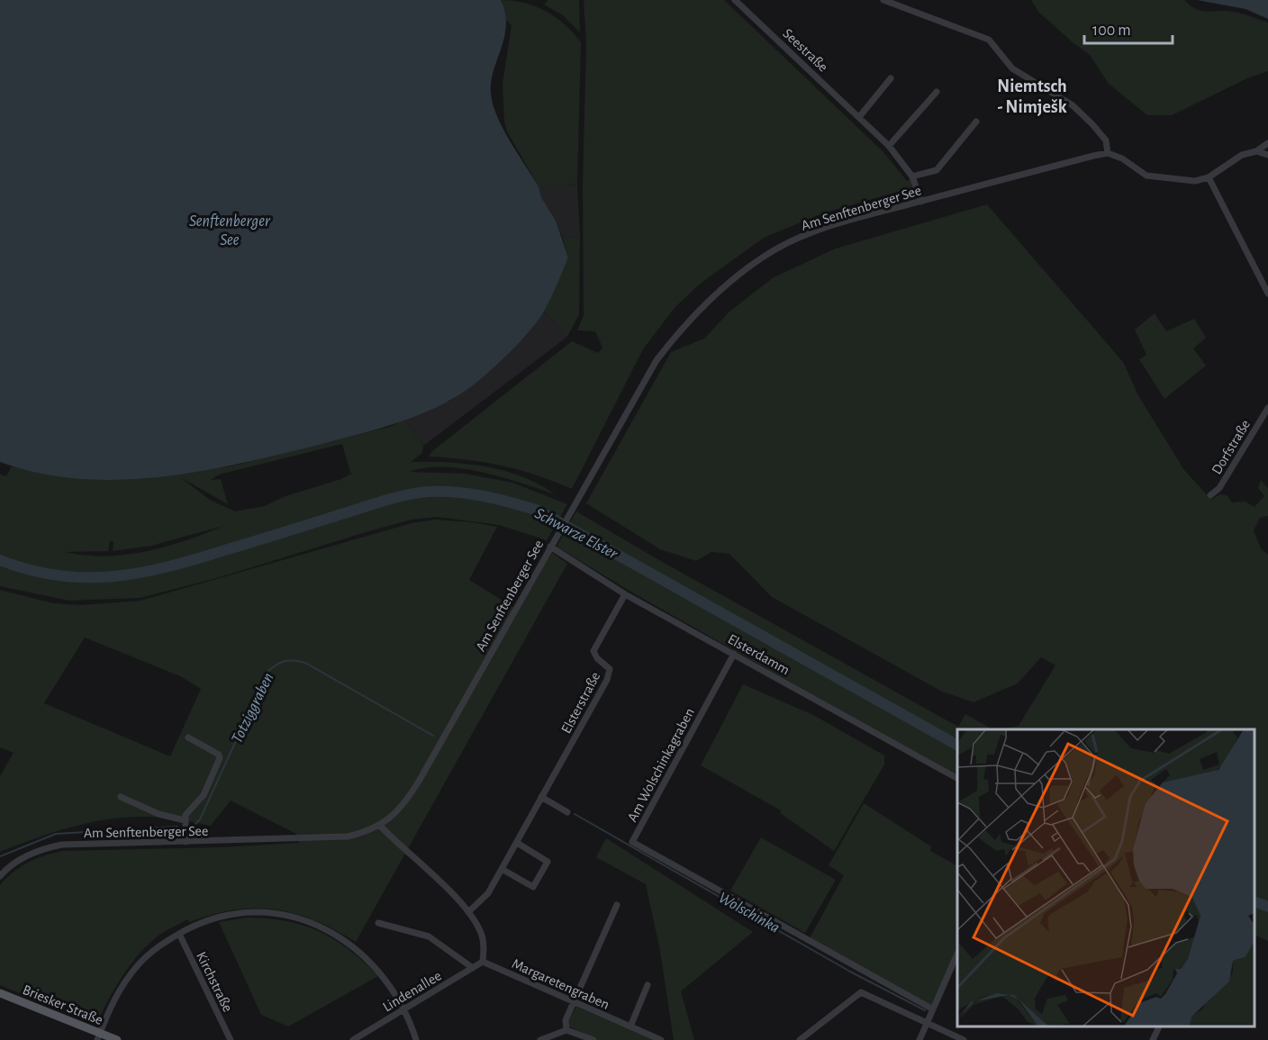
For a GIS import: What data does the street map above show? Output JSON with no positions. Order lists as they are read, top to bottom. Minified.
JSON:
{"streets":{"main road":["Briesker Straße"],"street":["Seestraße","Am Senftenberger See","Dorfstraße","Elsterdamm","Elsterstraße","Am Wolschinkagraben","Kirchstraße","Margaretengraben","Lindenallee"]},"crossings":[["Seestraße","Am Senftenberger See"],["Am Senftenberger See","Elsterdamm"],["Elsterdamm","Elsterstraße"],["Elsterdamm","Am Wolschinkagraben"],["Margaretengraben","Lindenallee"]],"districts":["Niemtsch - Nimješk"],"water":["Senftenberger See","Schwarze Elster","Totziggraben","Wolschinka"],"scale_bar":"100 m"}
